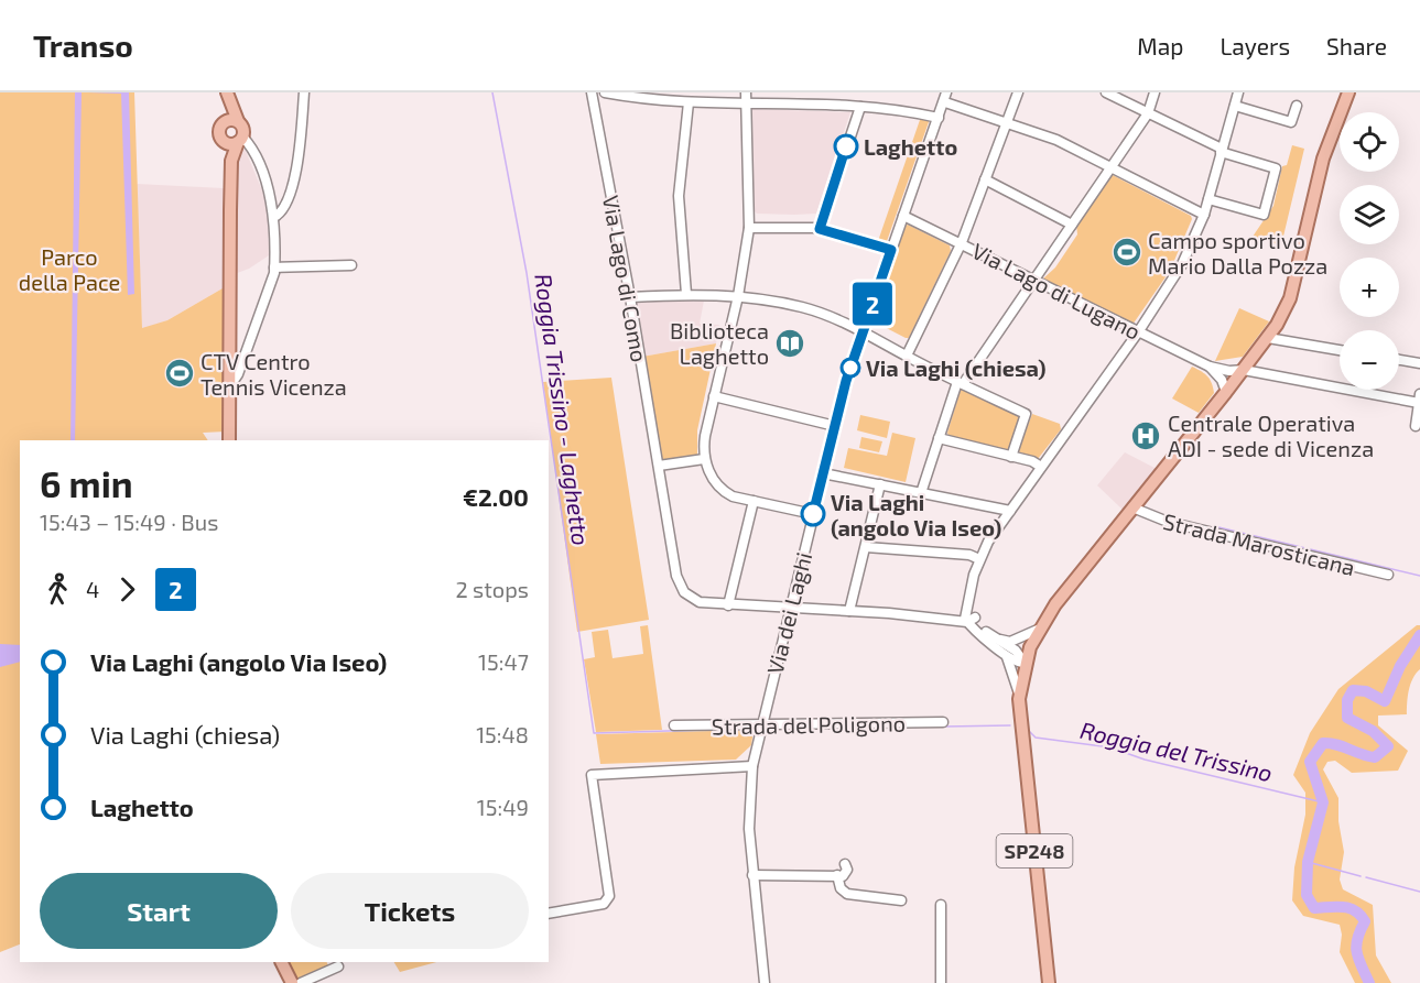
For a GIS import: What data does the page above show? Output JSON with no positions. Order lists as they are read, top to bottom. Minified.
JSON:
{"streets":{"main road":["Strada Marosticana","SP248"],"street":["Via Lago di Como","Via Lago di Lugano","Via dei Laghi","Strada del Poligono"]},"crossings":[["Via Lago di Como","Via dei Laghi"],["Via Lago di Lugano","Strada Marosticana"],["Via Lago di Lugano","Via dei Laghi"],["Via dei Laghi","Strada del Poligono"]],"water":["Roggia Trissino - Laghetto","Roggia del Trissino"],"parks":["Parco della Pace"],"places":{"other":["Laghetto","Via Laghi (chiesa)","Via Laghi (angolo Via Iseo)"],"sports":["Campo sportivo Mario Dalla Pozza","CTV Centro Tennis Vicenza"],"library":["Biblioteca Laghetto"],"hospital":["Centrale Operativa ADI - sede di Vicenza"]},"lines":["bus line 2"],"page":{"header":"Transo","nav":["Map","Layers","Share"],"on_map":"2","map_buttons":["+","−"],"heading":["6 min","15:43 – 15:49 · Bus","€2.00"],"legs":["4","2","2 stops"],"list":[{"name":"Via Laghi (angolo Via Iseo)","value":"15:47"},{"name":"Via Laghi (chiesa)","value":"15:48"},{"name":"Laghetto","value":"15:49"}],"buttons":["Start","Tickets"]}}
